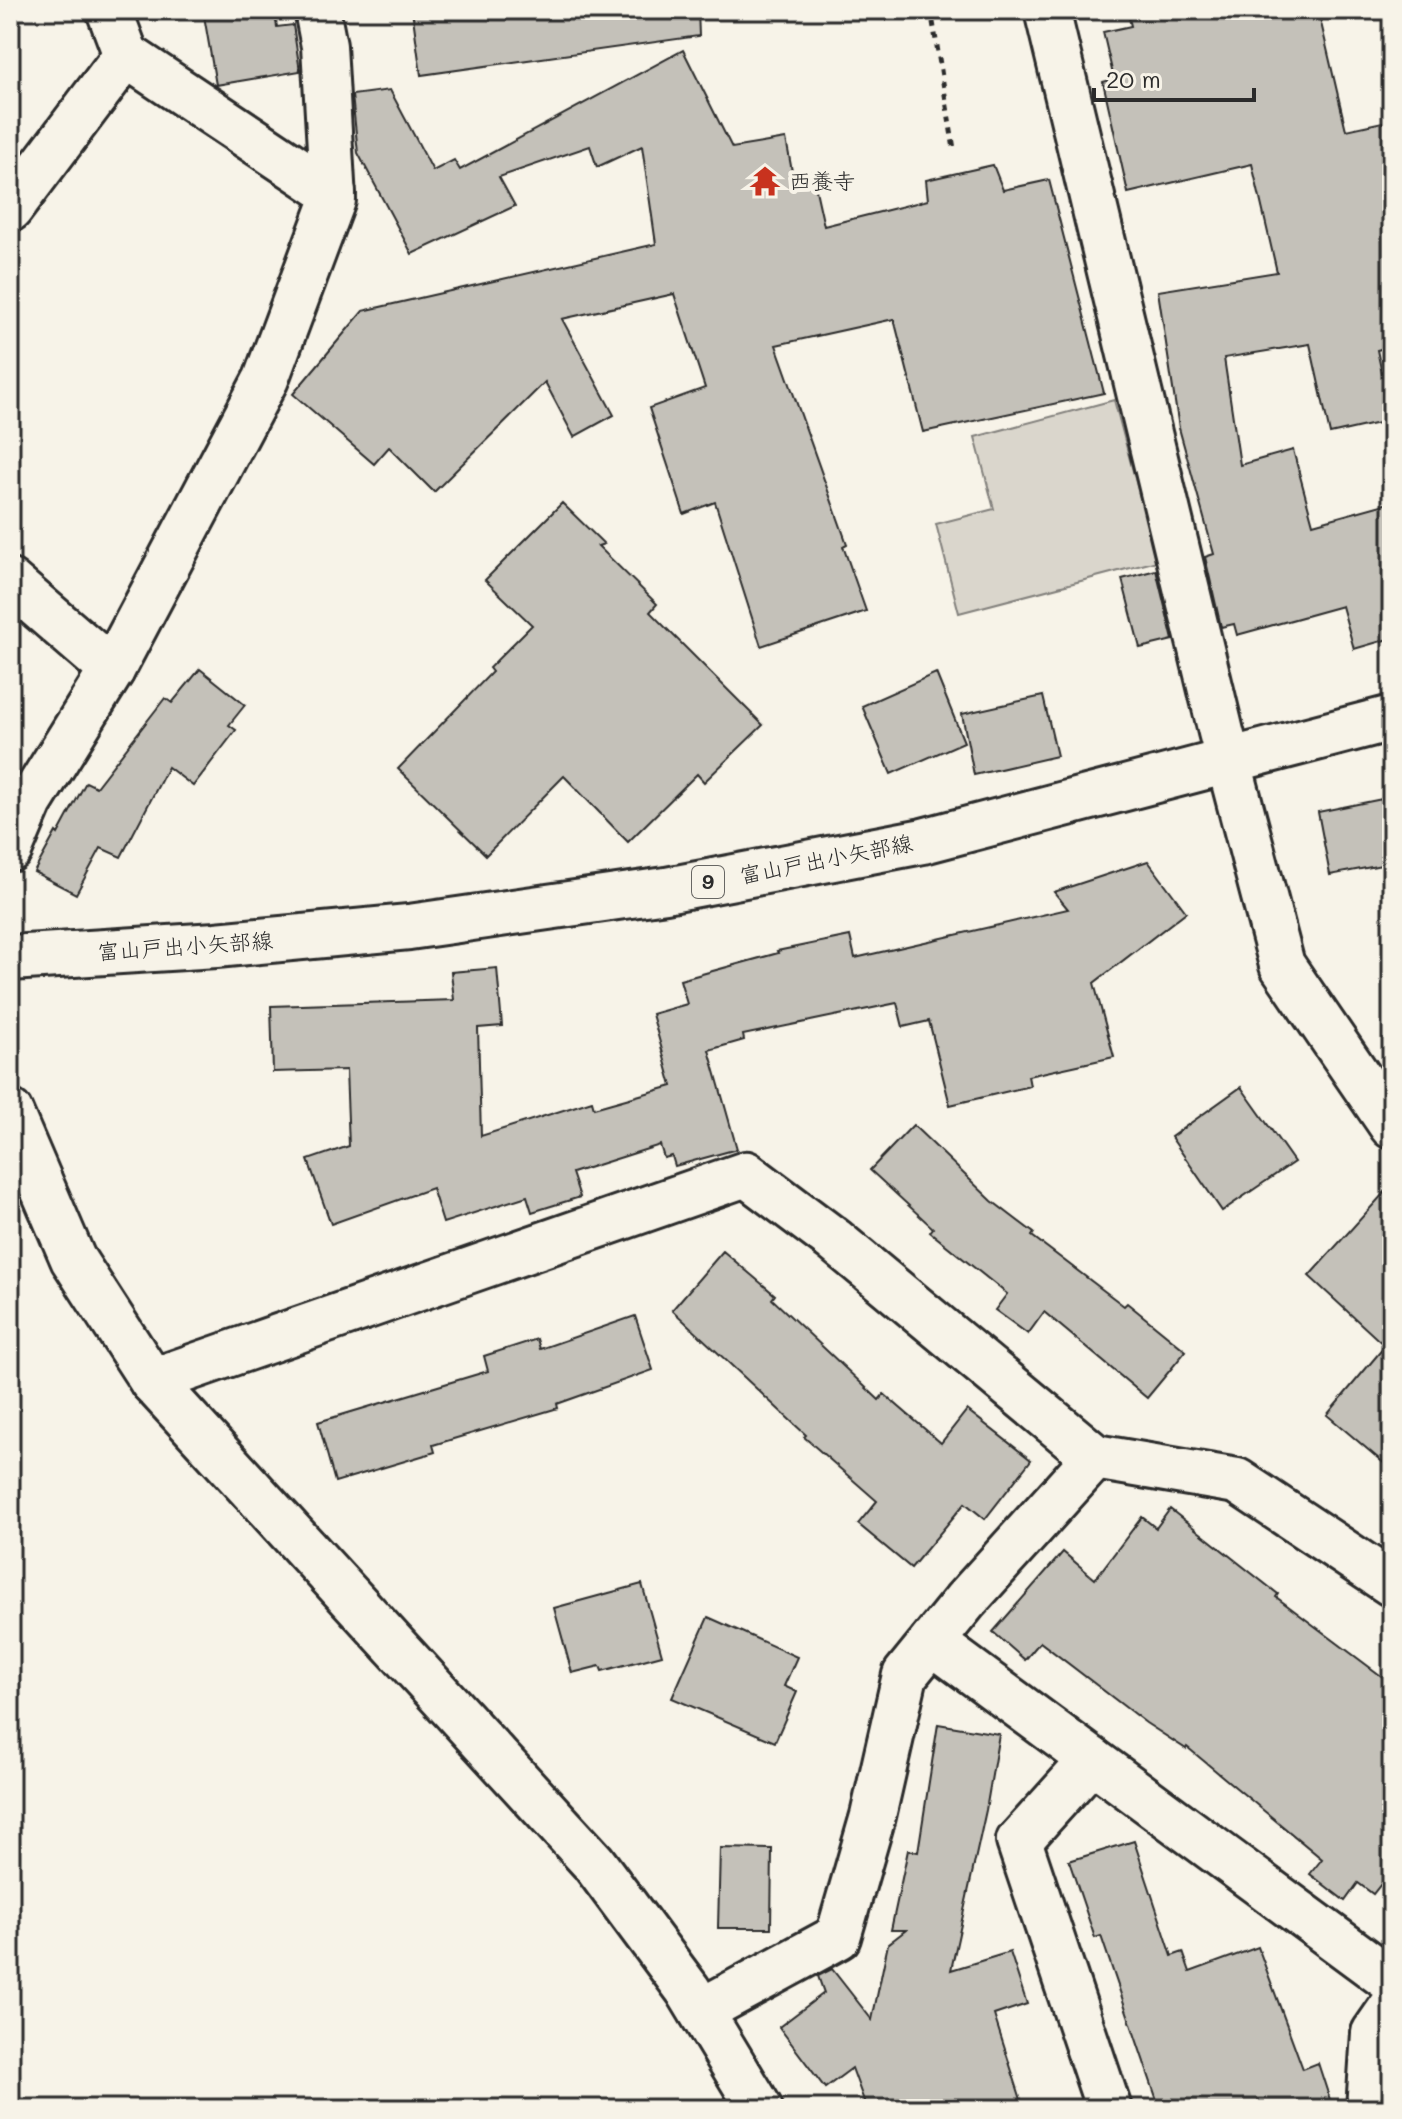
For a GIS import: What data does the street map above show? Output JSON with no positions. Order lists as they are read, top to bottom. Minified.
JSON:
{"streets":{"street":["富山戸出小矢部線","9"]},"places":{"temple":["西養寺"]},"scale_bar":"20 m"}
